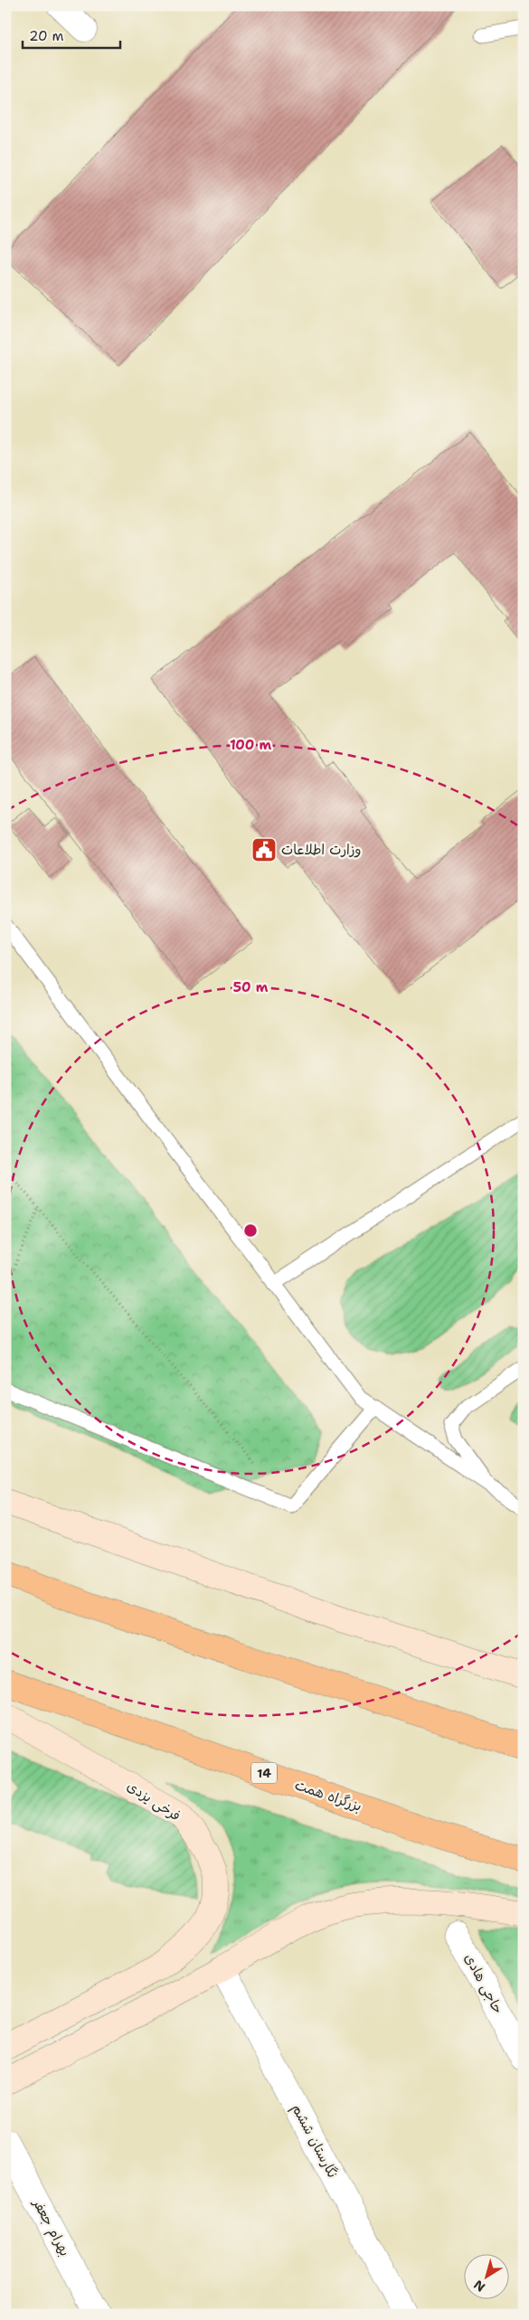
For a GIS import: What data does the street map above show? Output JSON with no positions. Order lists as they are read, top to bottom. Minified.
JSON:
{"streets":{"highway":["14","بزرگراه همت"],"main road":["فرخی یزدی"],"street":["حاجی هادی","نگارستان ششم","بهرام جعفر"]},"places":{"public building":["وزارت اطلاعات"]},"scale_bar":"20 m","north":"bottom left","rings":["100 m","50 m"]}
